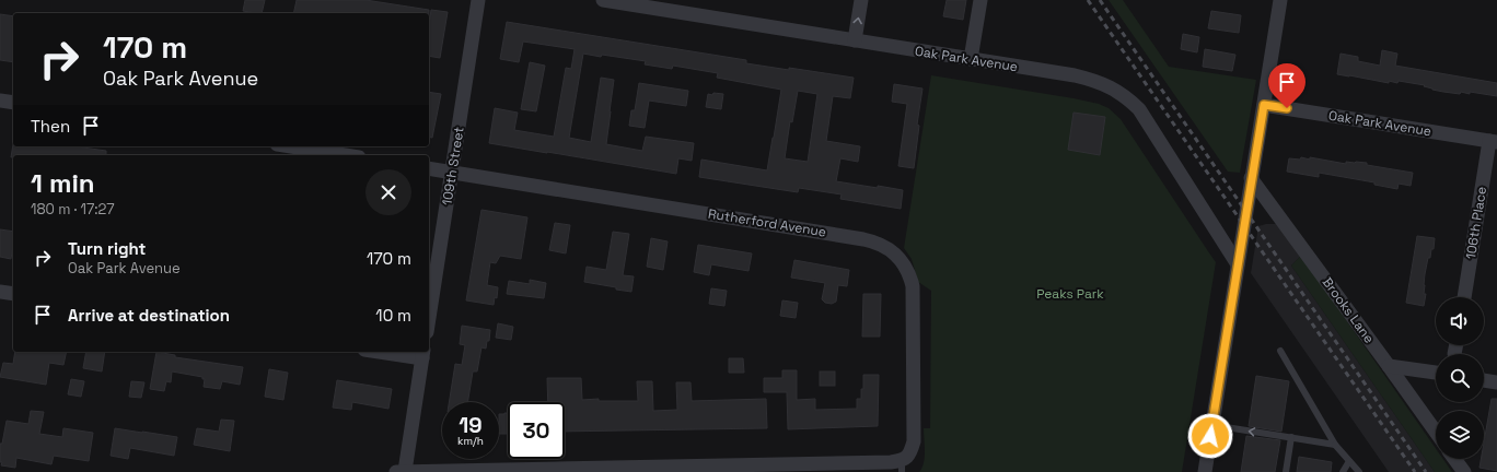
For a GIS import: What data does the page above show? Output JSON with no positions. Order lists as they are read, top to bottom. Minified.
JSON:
{"streets":{"street":["Oak Park Avenue","109th Street","Rutherford Avenue","106th Place","Brooks Lane"]},"crossings":[["Oak Park Avenue","106th Place"],["109th Street","Rutherford Avenue"]],"parks":["Peaks Park"],"page":{"turn":["170 m","Oak Park Avenue"],"then":"Then","heading":["1 min","180 m · 17:27"],"list":[{"name":"Turn right","note":"Oak Park Avenue","value":"170 m"},{"name":"Arrive at destination","value":"10 m"}],"speed":"19 km/h","limit":"30"}}
